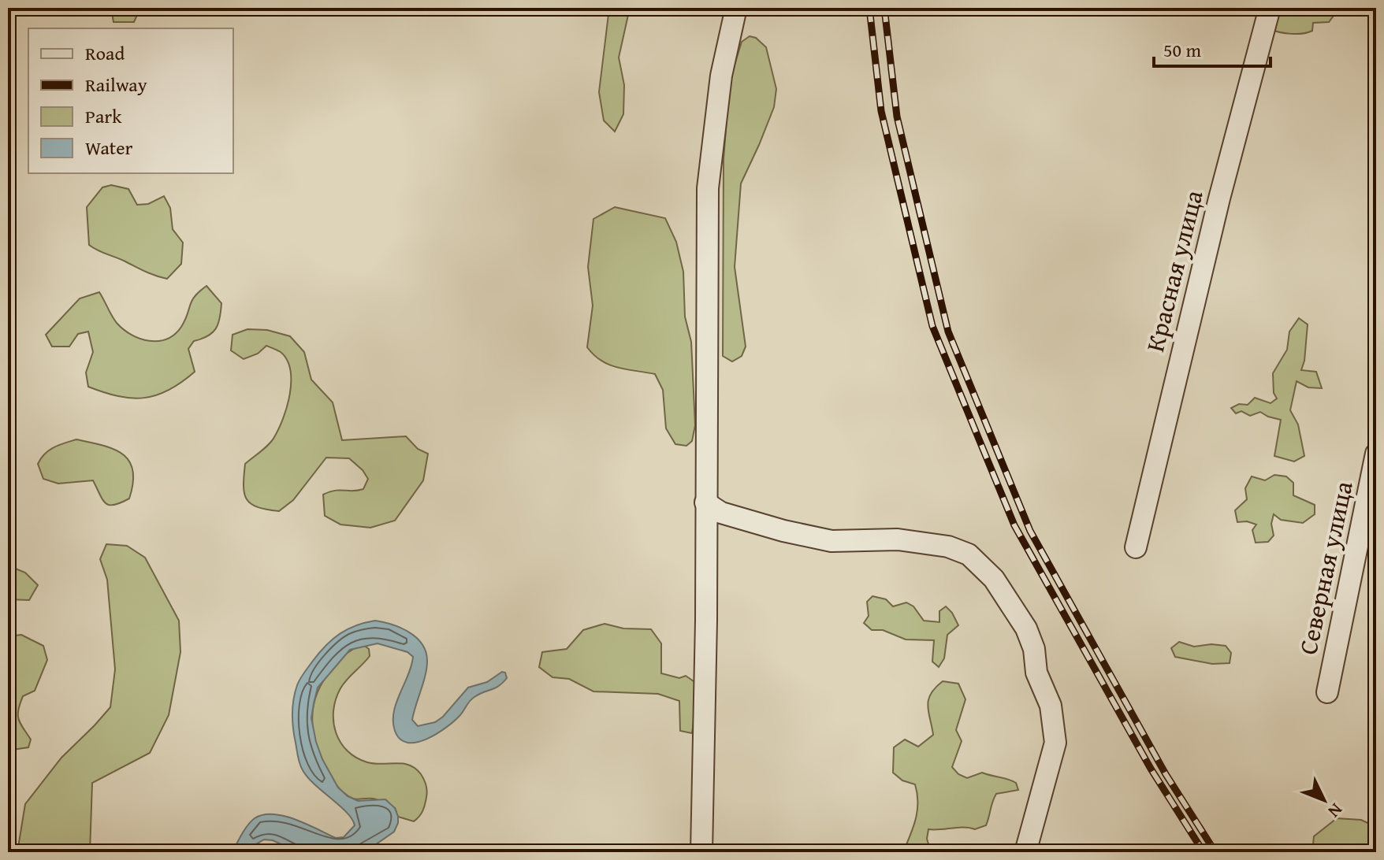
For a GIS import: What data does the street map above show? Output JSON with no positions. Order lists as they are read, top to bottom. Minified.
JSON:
{"streets":{"street":["Красная улица","Северная улица"]},"legend":["Road","Railway","Park","Water"],"scale_bar":"50 m","north":"bottom right"}
